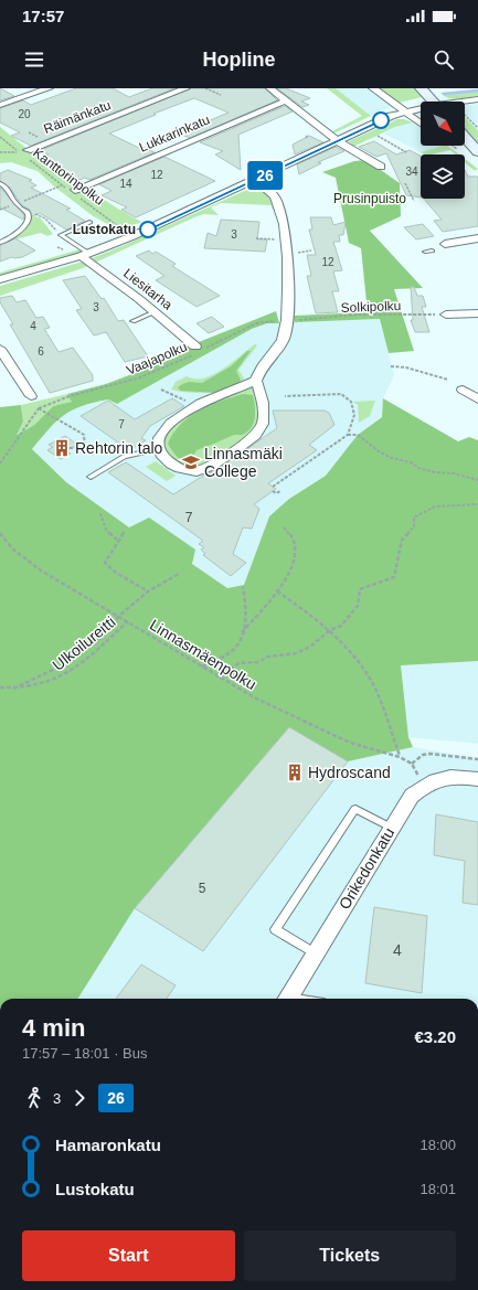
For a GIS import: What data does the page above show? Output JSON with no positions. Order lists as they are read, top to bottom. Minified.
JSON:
{"streets":{"street":["Räimänkatu","Lukkarinkatu","Liesitarha","Orikedonkatu"],"path":["Kanttorinpolku","Solkipolku","Vaajapolku","Ulkoilureitti","Linnasmäenpolku"]},"crossings":[["Räimänkatu","Kanttorinpolku"],["Lukkarinkatu","Kanttorinpolku"],["Liesitarha","Vaajapolku"],["Ulkoilureitti","Linnasmäenpolku"]],"parks":["Prusinpuisto"],"places":{"other":["Lustokatu"],"building":["Rehtorin talo","Hydroscand"],"school or university":["Linnasmäki College"]},"lines":["bus line 26"],"house_numbers":["20","34","12","14","3","12","3","4","6","7","7","5","4"],"north":"bottom right","page":{"status":"17:57","header":"Hopline","on_map":"26","heading":["4 min","17:57 – 18:01 · Bus","€3.20"],"legs":["3","26"],"list":[{"name":"Hamaronkatu","value":"18:00"},{"name":"Lustokatu","value":"18:01"}],"buttons":["Start","Tickets"]}}
